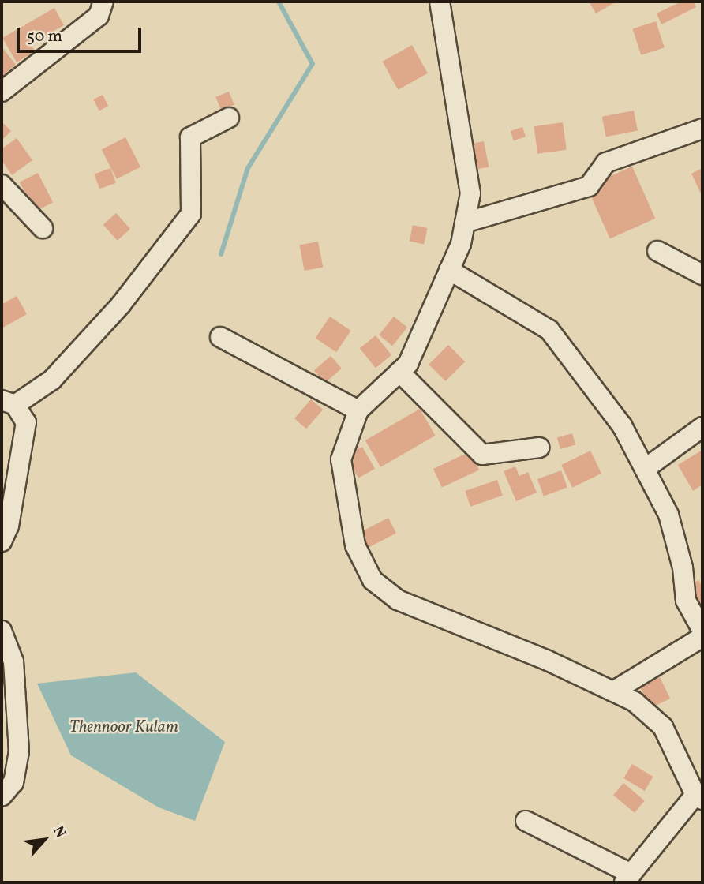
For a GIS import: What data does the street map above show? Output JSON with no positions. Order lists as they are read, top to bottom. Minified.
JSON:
{"water":["Thennoor Kulam"],"scale_bar":"50 m","north":"top right"}
